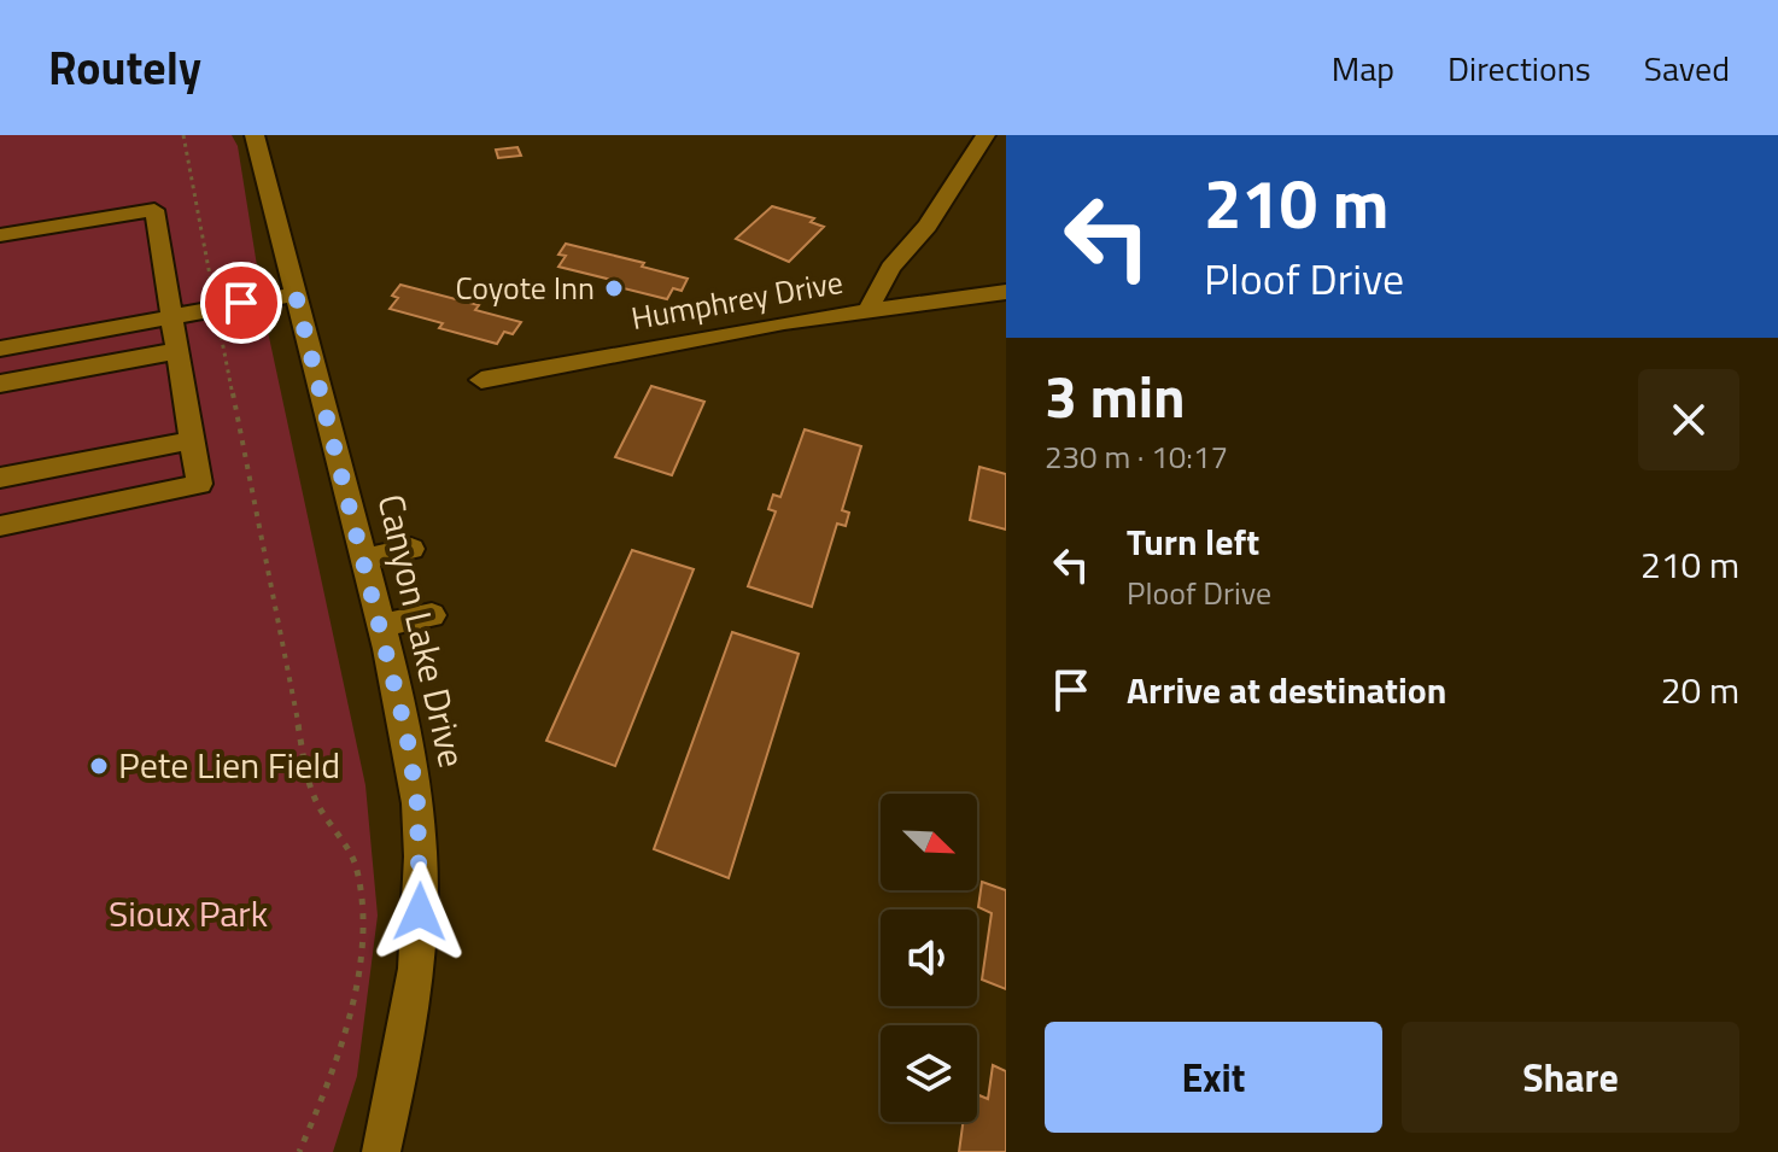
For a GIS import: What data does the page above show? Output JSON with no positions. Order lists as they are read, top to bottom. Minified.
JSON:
{"streets":{"street":["Humphrey Drive","Canyon Lake Drive"]},"parks":["Sioux Park"],"places":["Coyote Inn","Pete Lien Field"],"north":"bottom right","page":{"header":"Routely","nav":["Map","Directions","Saved"],"turn":["210 m","Ploof Drive"],"heading":["3 min","230 m · 10:17"],"list":[{"name":"Turn left","note":"Ploof Drive","value":"210 m"},{"name":"Arrive at destination","value":"20 m"}],"buttons":["Exit","Share"]}}
